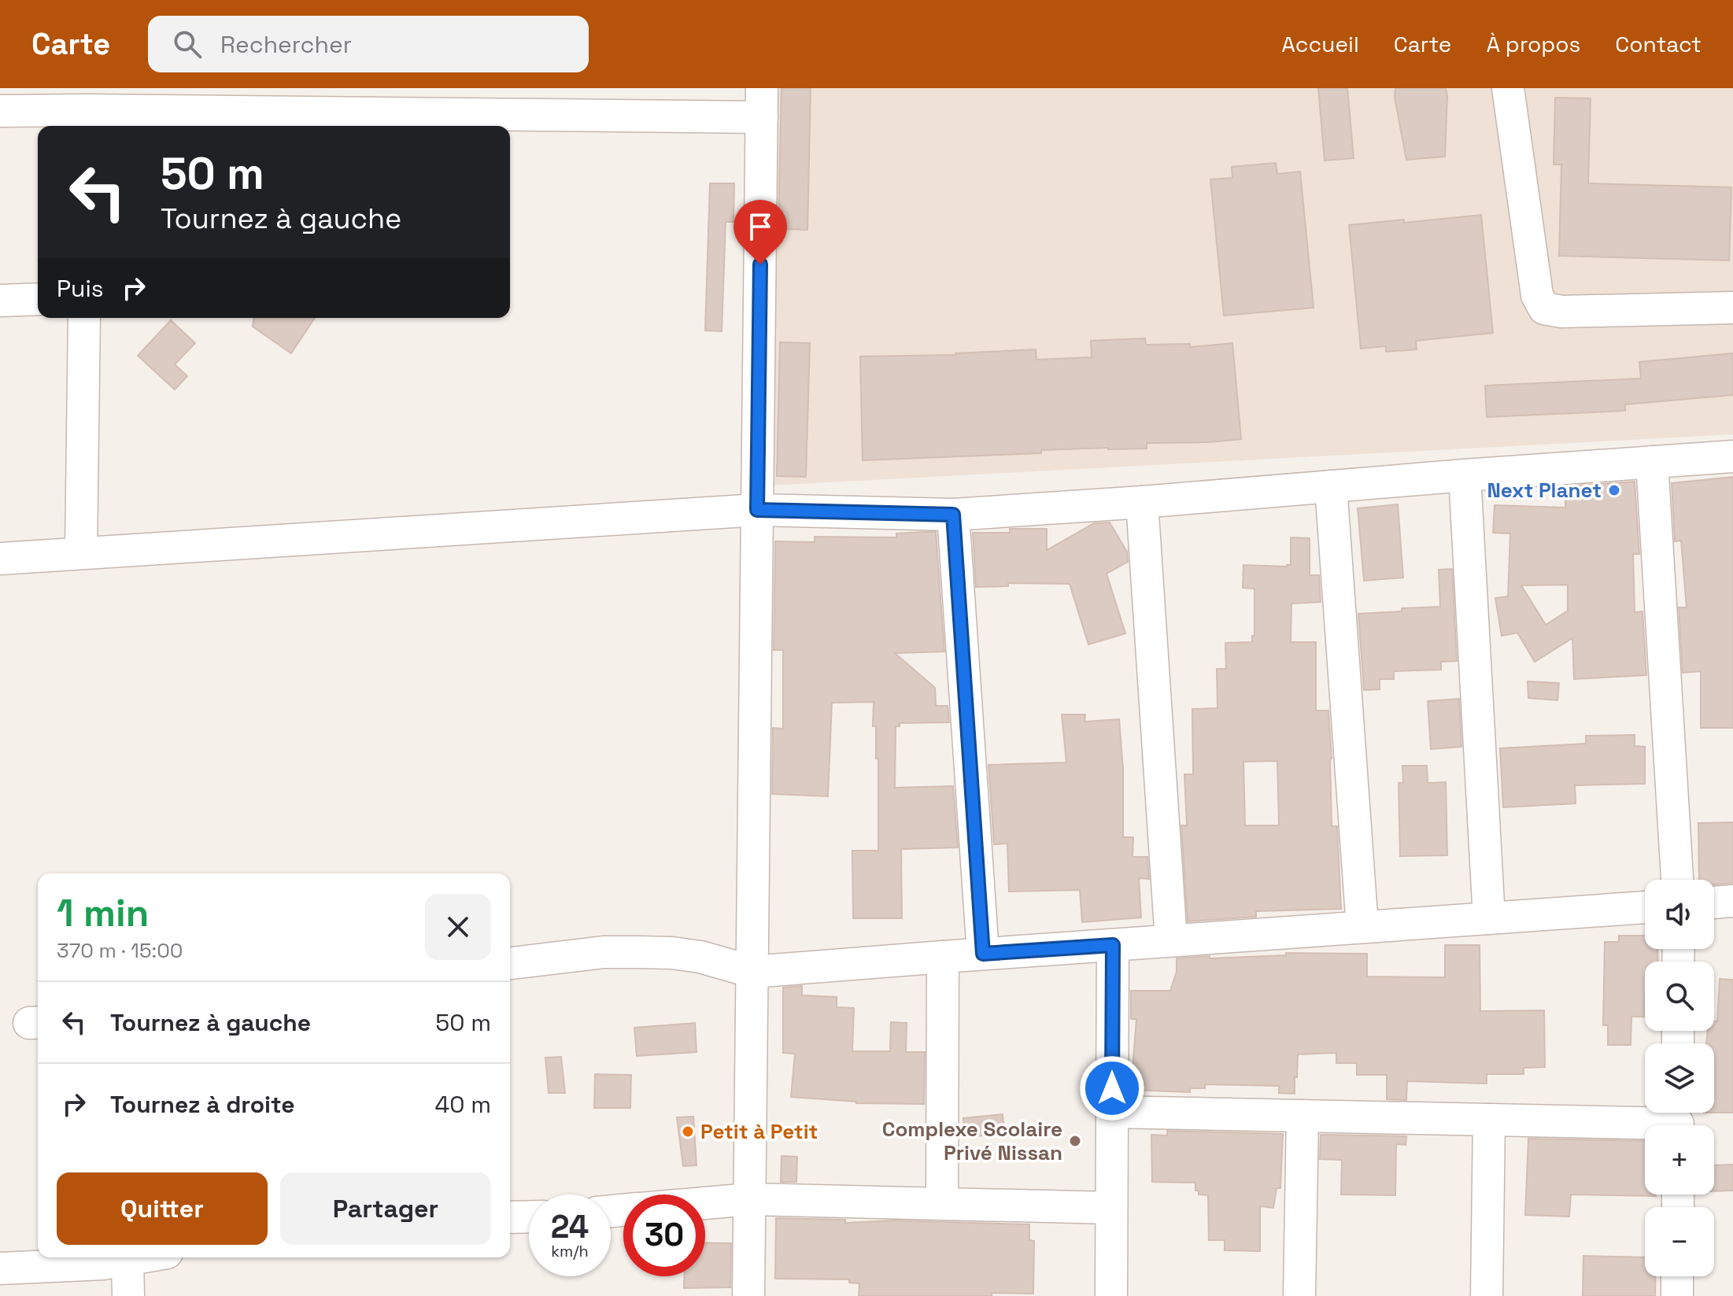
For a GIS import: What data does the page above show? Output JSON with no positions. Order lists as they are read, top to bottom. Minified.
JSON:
{"places":["Next Planet","Petit à Petit","Complexe Scolaire Privé Nissan"],"page":{"header":"Carte","search":"Rechercher","nav":["Accueil","Carte","À propos","Contact"],"turn":["50 m","Tournez à gauche"],"then":"Puis","heading":["1 min","370 m · 15:00"],"map_buttons":["+","−"],"list":[{"name":"Tournez à gauche","value":"50 m"},{"name":"Tournez à droite","value":"40 m"}],"buttons":["Quitter","Partager"],"speed":"24 km/h","limit":"30"}}
